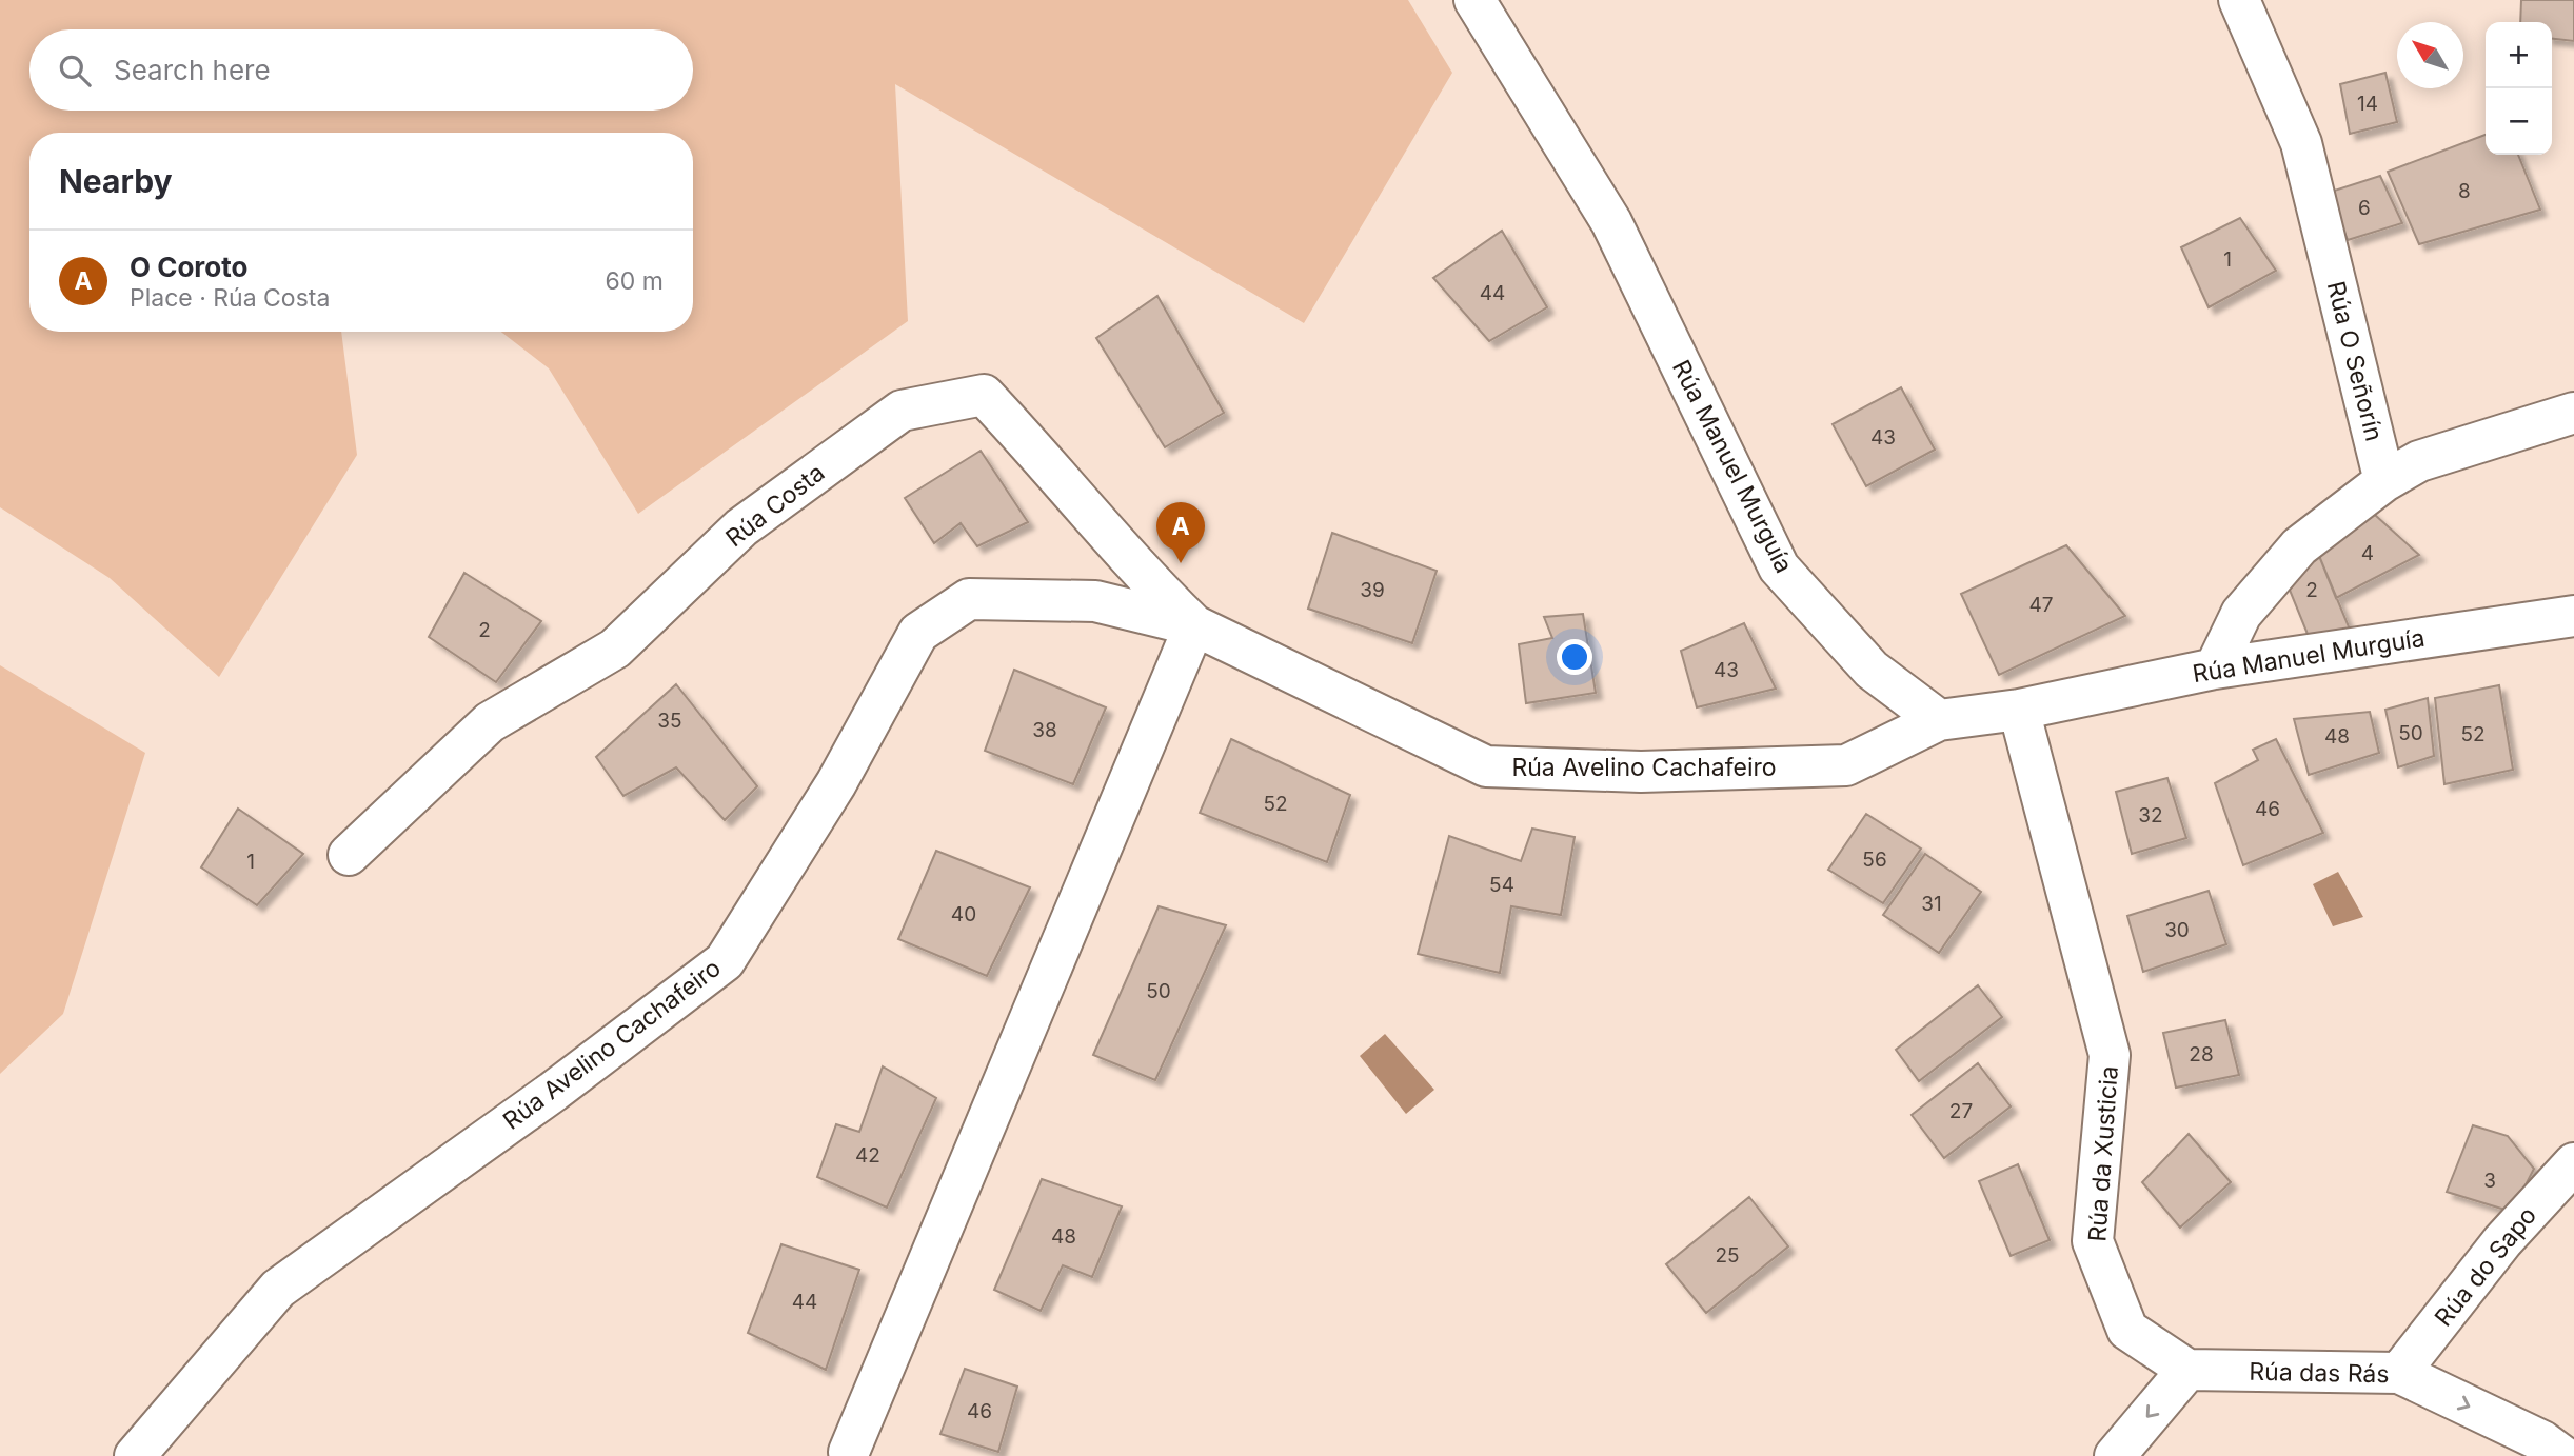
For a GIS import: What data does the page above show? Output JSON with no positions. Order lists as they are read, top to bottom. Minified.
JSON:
{"streets":{"street":["Rúa O Señorín","Rúa Manuel Murguía","Rúa Costa","Rúa Avelino Cachafeiro","Rúa da Xusticia","Rúa do Sapo","Rúa das Rás"]},"crossings":[["Rúa Manuel Murguía","Rúa Avelino Cachafeiro"],["Rúa Manuel Murguía","Rúa da Xusticia"],["Rúa Costa","Rúa Avelino Cachafeiro"],["Rúa da Xusticia","Rúa das Rás"],["Rúa do Sapo","Rúa das Rás"]],"one_way":["Rúa das Rás"],"house_numbers":["14","8","6","1","44","43","4","39","2","47","2","43","35","38","50","52","48","52","46","32","56","1","54","31","40","30","50","28","27","42","3","48","25","44","46"],"north":"top left","page":{"map_buttons":["+","−"],"search":"Search here","heading":"Nearby","list":[{"mark":"A","name":"O Coroto","note":"Place · Rúa Costa","value":"60 m"}],"pins":"A"}}
